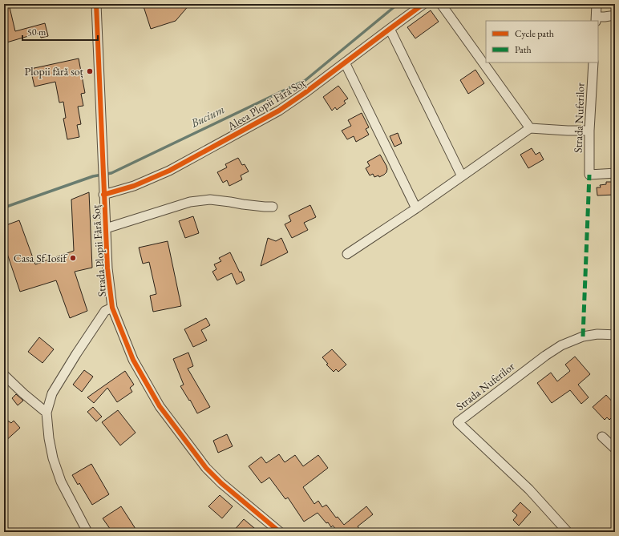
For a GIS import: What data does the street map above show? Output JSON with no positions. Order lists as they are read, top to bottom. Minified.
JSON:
{"streets":{"street":["Aleea Plopii Fără Soț","Strada Nuferilor","Strada Plopii Fără Soț"]},"crossings":[["Aleea Plopii Fără Soț","Strada Plopii Fără Soț"]],"water":["Bucium"],"places":["Plopii fără soț","Casa Sf Iosif"],"legend":["Cycle path","Path"],"scale_bar":"50 m"}
